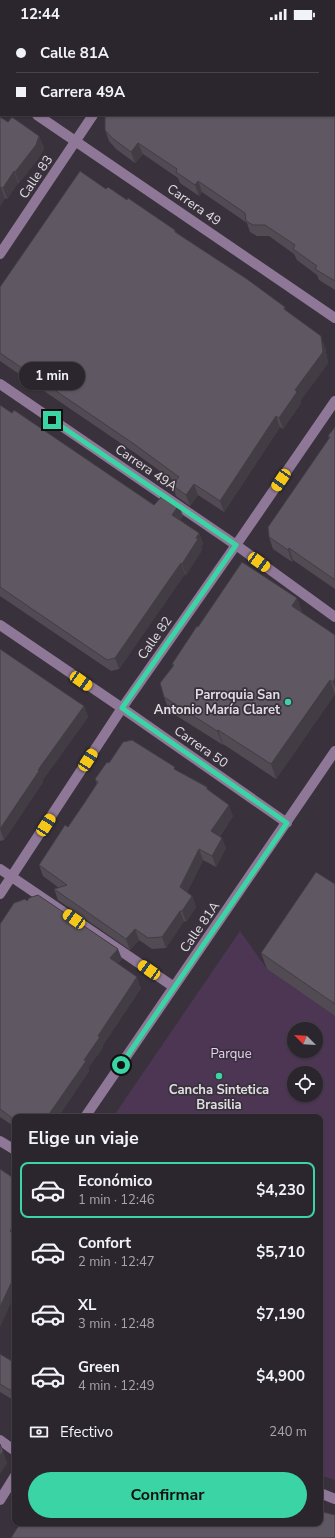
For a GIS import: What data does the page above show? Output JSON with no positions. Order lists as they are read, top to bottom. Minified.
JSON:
{"streets":{"street":["Calle 83","Carrera 49","Carrera 49A","Calle 82","Carrera 50","Calle 81A"]},"crossings":[["Calle 83","Carrera 49"],["Carrera 49A","Calle 82"],["Calle 82","Carrera 50"],["Carrera 50","Calle 81A"]],"parks":["Parque"],"places":["Parroquia San Antonio María Claret","Cancha Sintetica Brasilia"],"north":"top left","page":{"status":"12:44","banner":["Calle 81A","Carrera 49A"],"bubble":"1 min","heading":"Elige un viaje","list":[{"name":"Económico","note":"1 min · 12:46","value":"$4,230"},{"name":"Confort","note":"2 min · 12:47","value":"$5,710"},{"name":"XL","note":"3 min · 12:48","value":"$7,190"},{"name":"Green","note":"4 min · 12:49","value":"$4,900"}],"pay":["Efectivo","240 m"],"buttons":"Confirmar"}}
